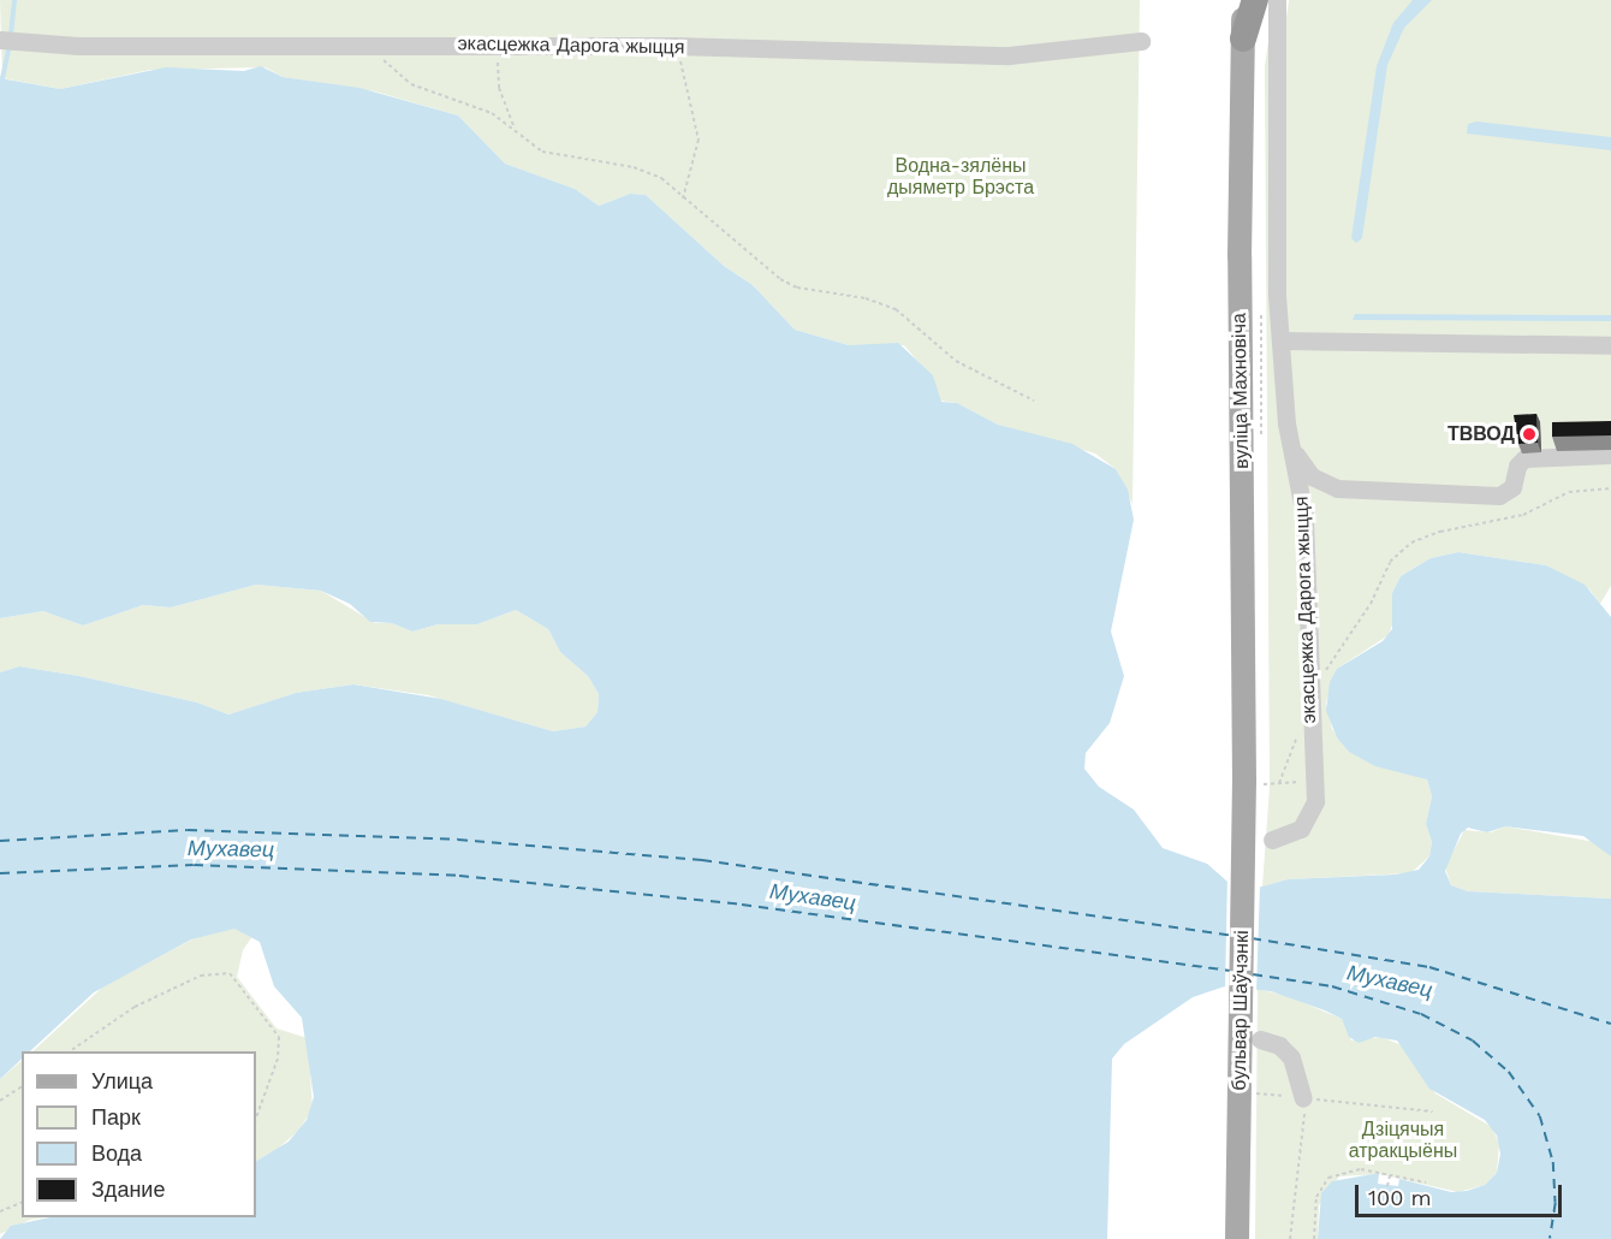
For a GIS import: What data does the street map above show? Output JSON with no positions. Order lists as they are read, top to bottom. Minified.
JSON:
{"streets":{"main road":["вуліца Махновіча","бульвар Шаўчэнкі"],"street":["экасцежка Дарога жыцця"]},"crossings":[["вуліца Махновіча","бульвар Шаўчэнкі"]],"water":["Мухавец"],"parks":["Водна-зялёны дыяметр Брэста","Дзіцячыя атракцыёны"],"places":["ТВВОД"],"legend":["Улица","Парк","Вода","Здание"],"scale_bar":"100 m"}
